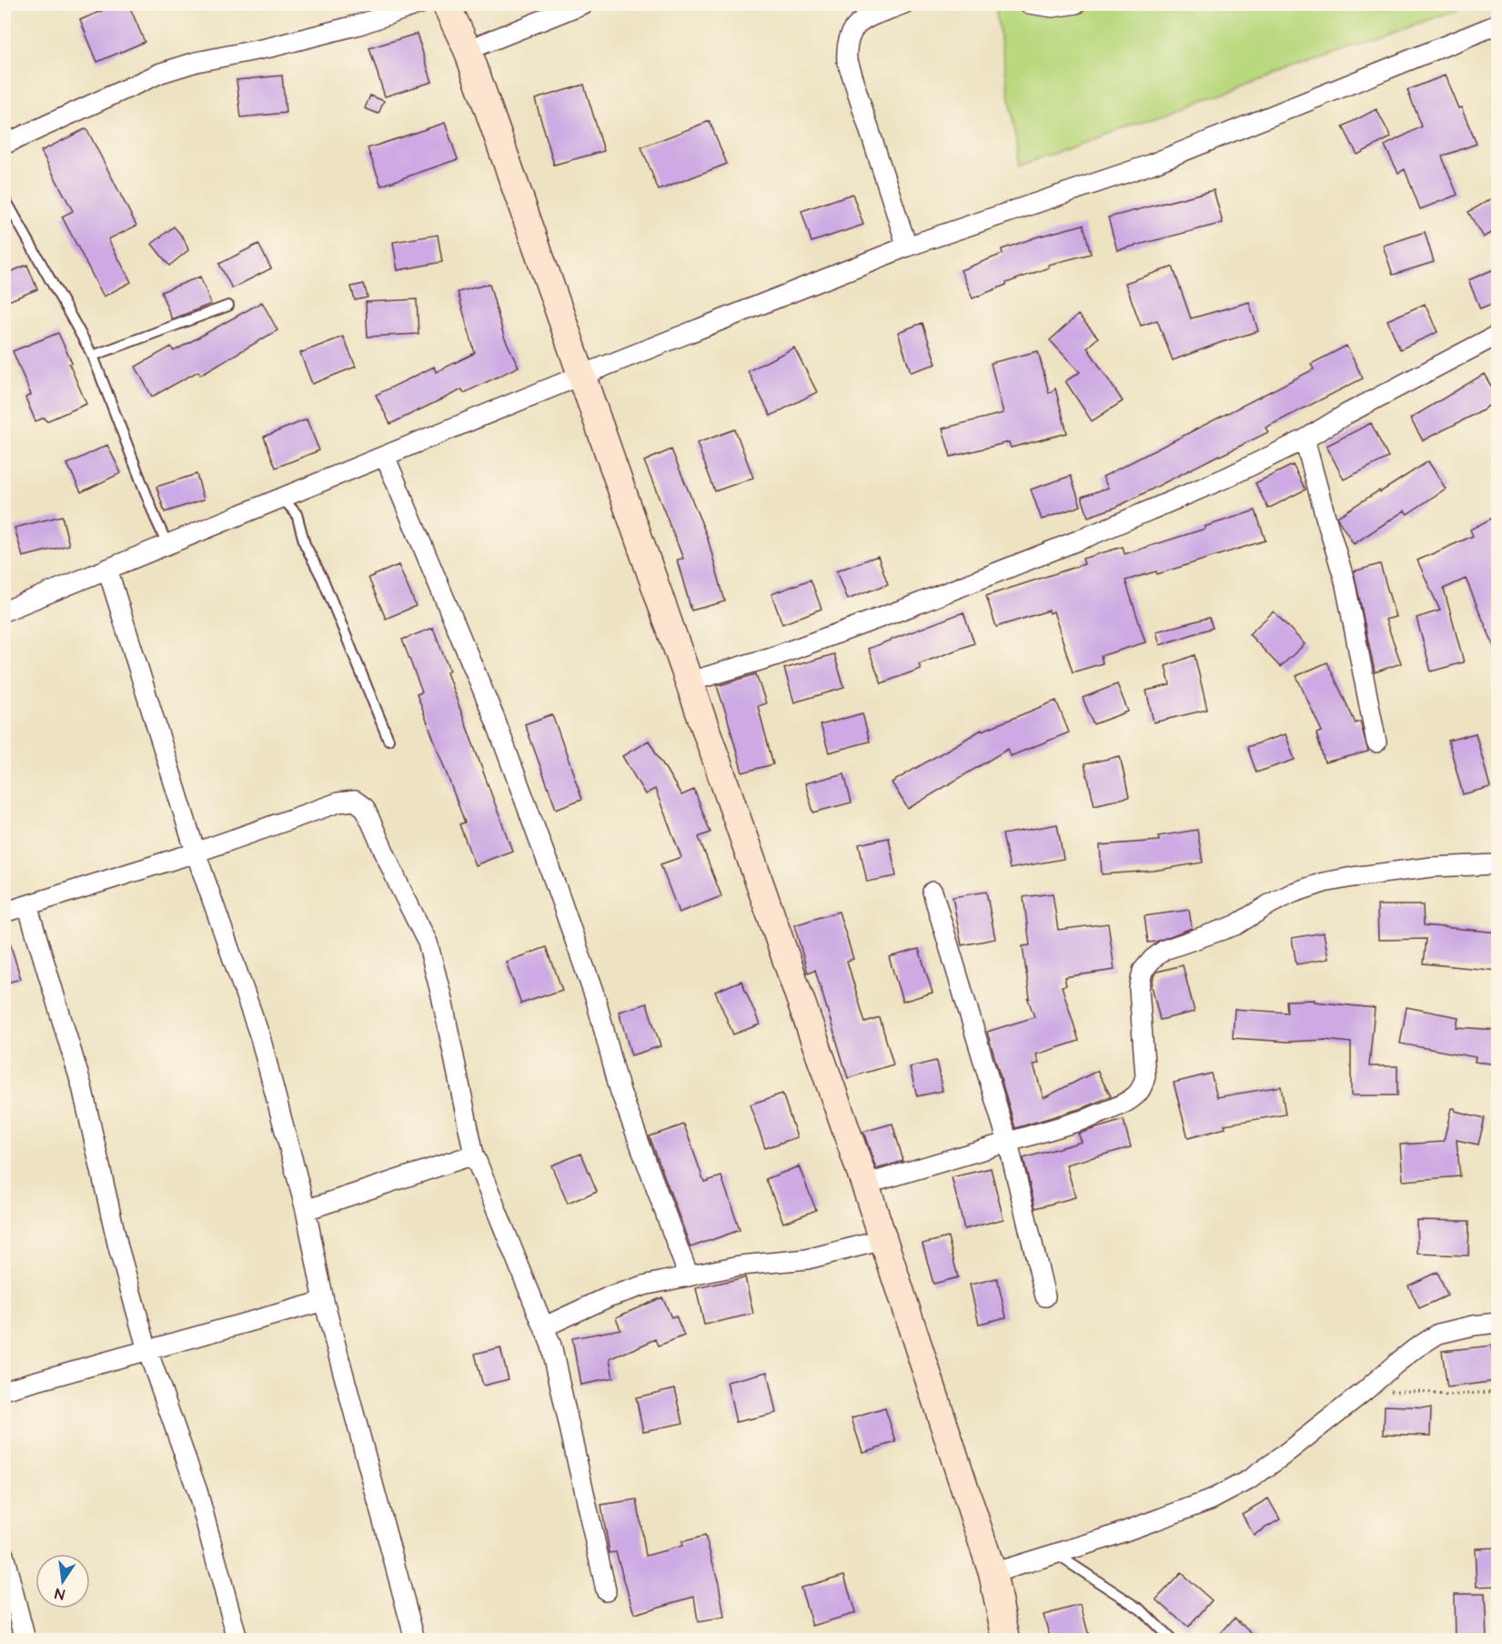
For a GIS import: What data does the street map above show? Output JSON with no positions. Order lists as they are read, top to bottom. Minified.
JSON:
{"north":"bottom"}
